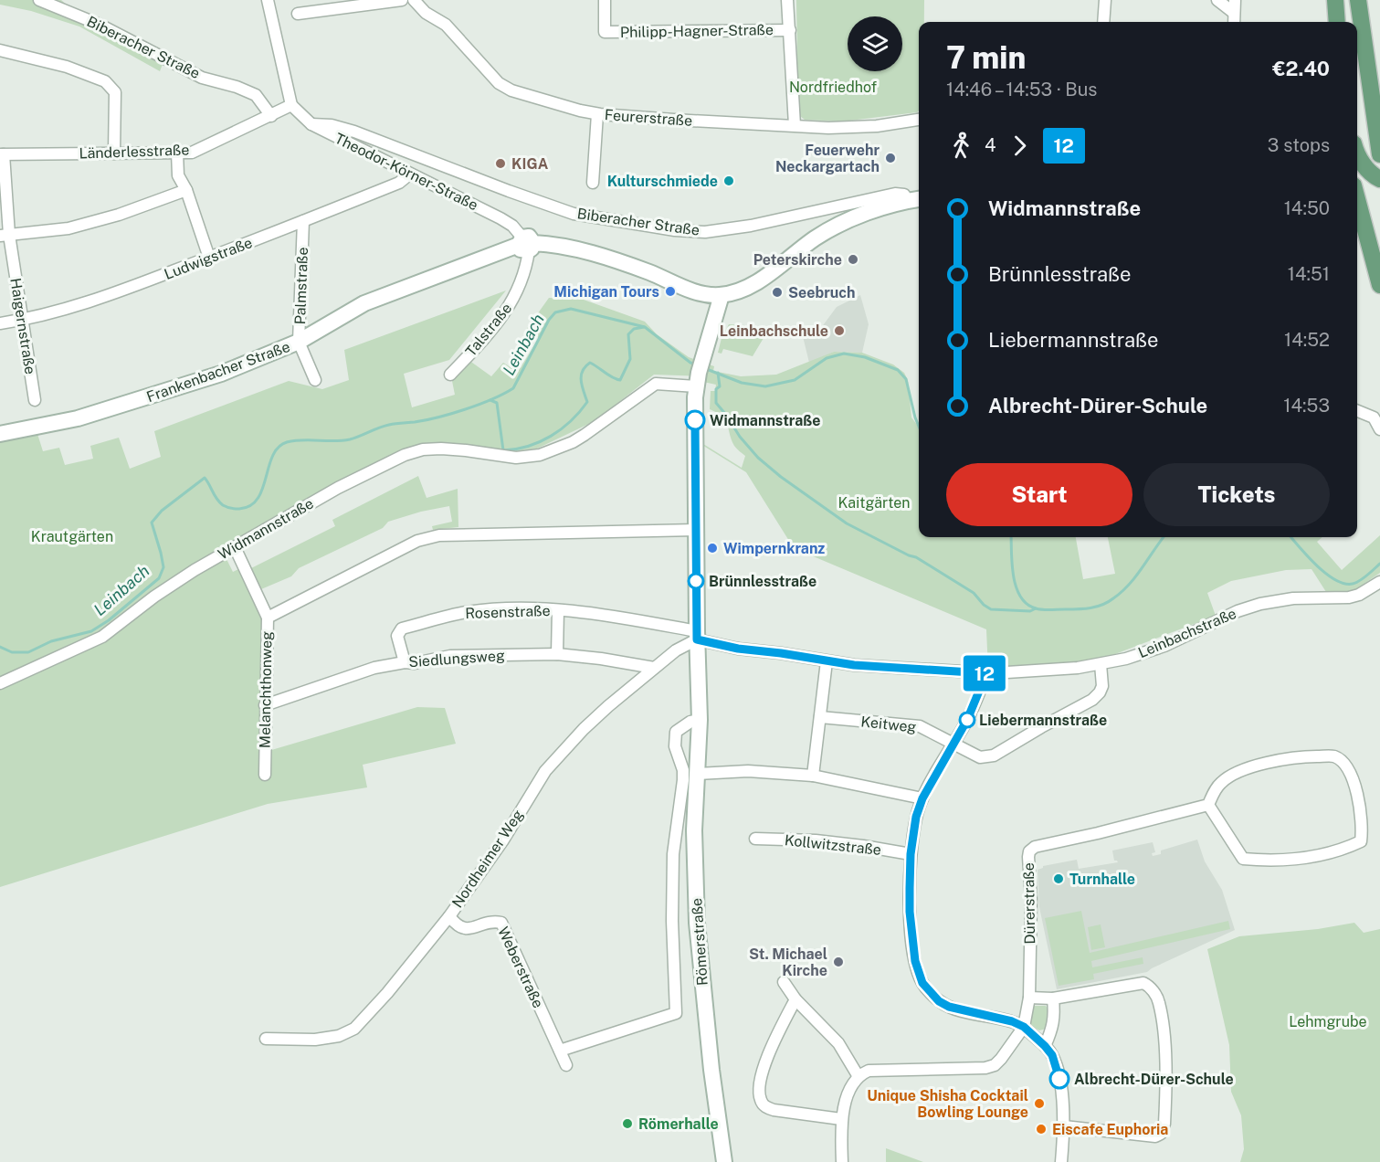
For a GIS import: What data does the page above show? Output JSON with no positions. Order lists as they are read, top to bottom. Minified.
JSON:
{"streets":{"main road":["Frankenbacher Straße","Römerstraße"],"street":["Philipp-Hagner-Straße","Biberacher Straße","Feurerstraße","Länderlesstraße","Theodor-Körner-Straße","Ludwigstraße","Palmstraße","Haigernstraße","Talstraße","Widmannstraße","Rosenstraße","Leinbachstraße","Siedlungsweg","Melanchthonweg","Keitweg","Kollwitzstraße","Nordheimer Weg","Dürerstraße","Weberstraße"]},"crossings":[["Biberacher Straße","Länderlesstraße"],["Biberacher Straße","Theodor-Körner-Straße"],["Biberacher Straße","Frankenbacher Straße"],["Länderlesstraße","Theodor-Körner-Straße"],["Länderlesstraße","Haigernstraße"],["Theodor-Körner-Straße","Ludwigstraße"],["Theodor-Körner-Straße","Talstraße"],["Theodor-Körner-Straße","Frankenbacher Straße"],["Ludwigstraße","Palmstraße"],["Ludwigstraße","Haigernstraße"],["Palmstraße","Frankenbacher Straße"],["Talstraße","Frankenbacher Straße"],["Frankenbacher Straße","Römerstraße"],["Widmannstraße","Melanchthonweg"],["Widmannstraße","Römerstraße"],["Rosenstraße","Leinbachstraße"],["Rosenstraße","Siedlungsweg"],["Rosenstraße","Nordheimer Weg"],["Rosenstraße","Römerstraße"],["Leinbachstraße","Keitweg"],["Leinbachstraße","Nordheimer Weg"],["Leinbachstraße","Römerstraße"],["Siedlungsweg","Melanchthonweg"],["Siedlungsweg","Nordheimer Weg"],["Nordheimer Weg","Römerstraße"],["Nordheimer Weg","Weberstraße"],["Römerstraße","Weberstraße"]],"water":["Leinbach"],"parks":["Nordfriedhof","Kaitgärten","Krautgärten","Lehmgrube"],"places":["Feuerwehr Neckargartach","KIGA","Kulturschmiede","Peterskirche","Michigan Tours","Seebruch","Leinbachschule","Widmannstraße","Wimpernkranz","Brünnlesstraße","Liebermannstraße","Turnhalle","St. Michael Kirche","Albrecht-Dürer-Schule","Unique Shisha Cocktail Bowling Lounge","Römerhalle","Eiscafe Euphoria"],"lines":["bus line 12"],"page":{"on_map":"12","heading":["7 min","14:46 – 14:53 · Bus","€2.40"],"legs":["4","12","3 stops"],"list":[{"name":"Widmannstraße","value":"14:50"},{"name":"Brünnlesstraße","value":"14:51"},{"name":"Liebermannstraße","value":"14:52"},{"name":"Albrecht-Dürer-Schule","value":"14:53"}],"buttons":["Start","Tickets"]}}
